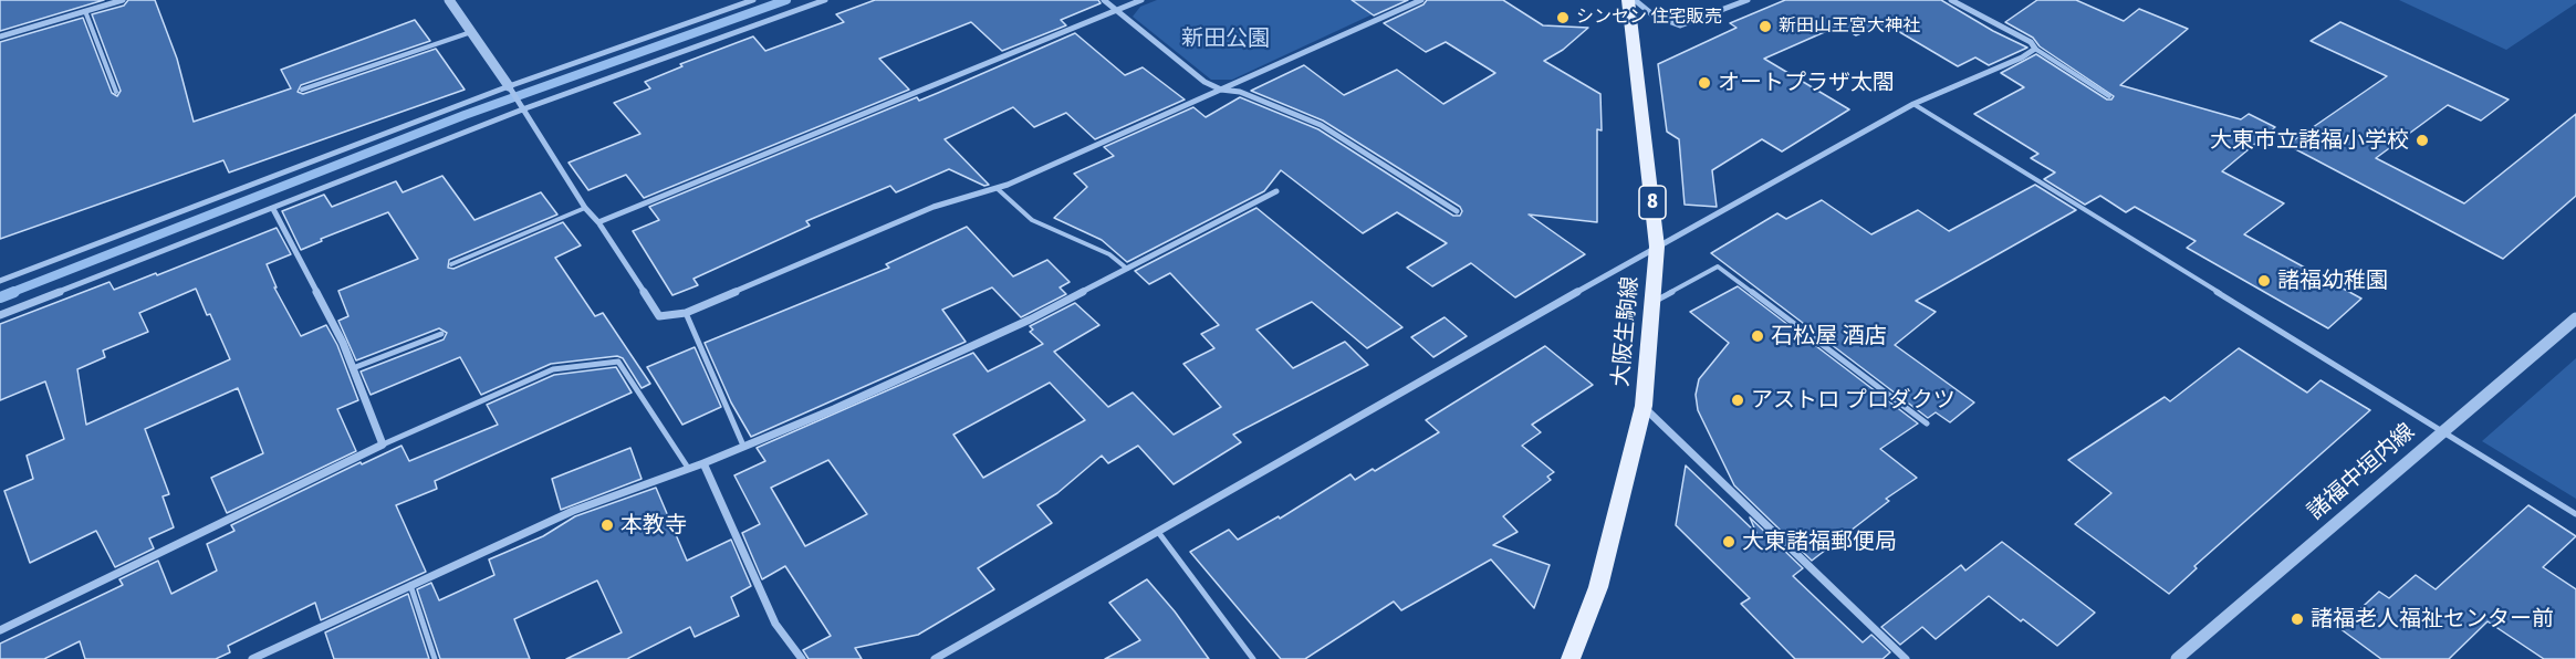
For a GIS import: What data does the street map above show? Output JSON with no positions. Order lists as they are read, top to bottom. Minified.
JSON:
{"streets":{"main road":["8","大阪生駒線"],"street":["諸福中垣内線"]},"parks":["新田公園"],"places":["シンセン 住宅販売","新田山王宮大神社","オートプラザ太閤","大東市立諸福小学校","諸福幼稚園","石松屋 酒店","アストロ プロダクツ","本教寺","大東諸福郵便局","諸福老人福祉センター前"]}
